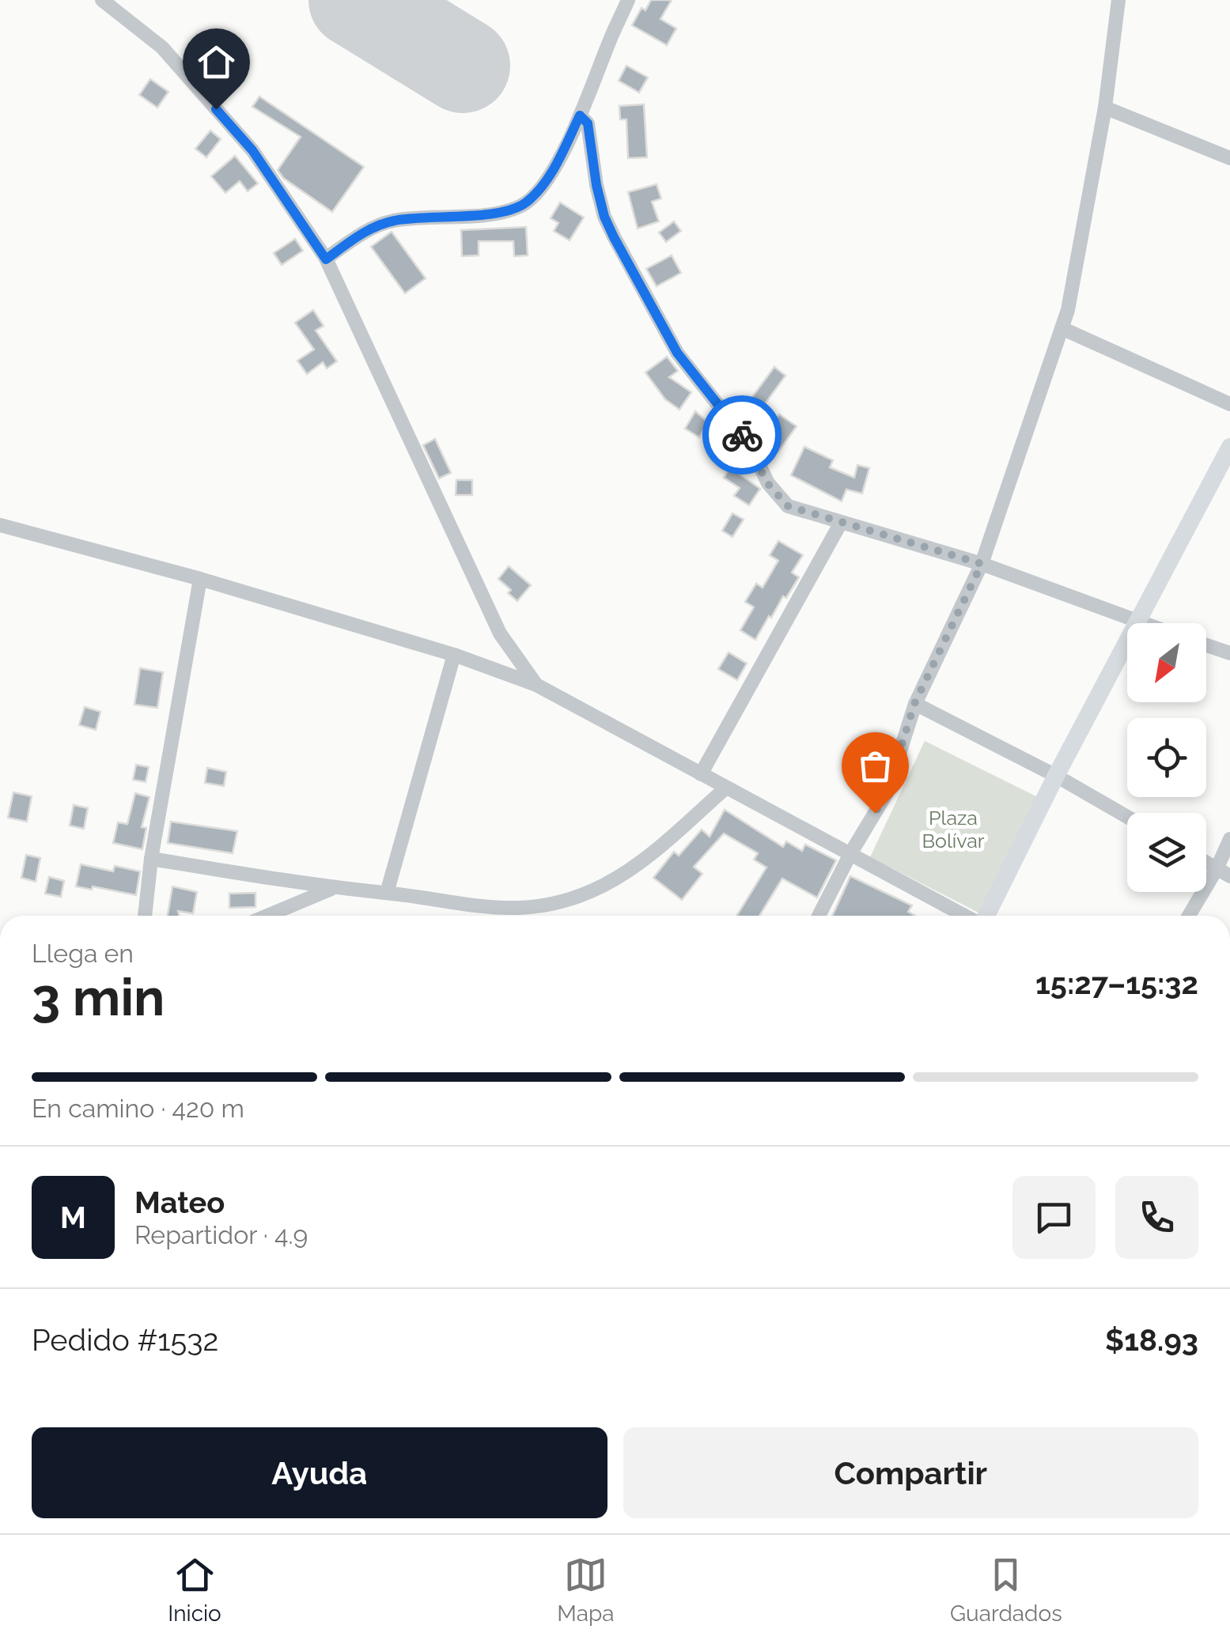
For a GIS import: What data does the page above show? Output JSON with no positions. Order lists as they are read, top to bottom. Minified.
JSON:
{"parks":["Plaza Bolívar"],"north":"bottom left","page":{"heading":["3 min","Llega en","15:27–15:32"],"panel":["Mateo","Repartidor · 4.9","Pedido #1532","$18.93"],"bar":"En camino · 420 m","round":"M","buttons":["Ayuda","Compartir"],"tabs":["Inicio","Mapa","Guardados"]}}
